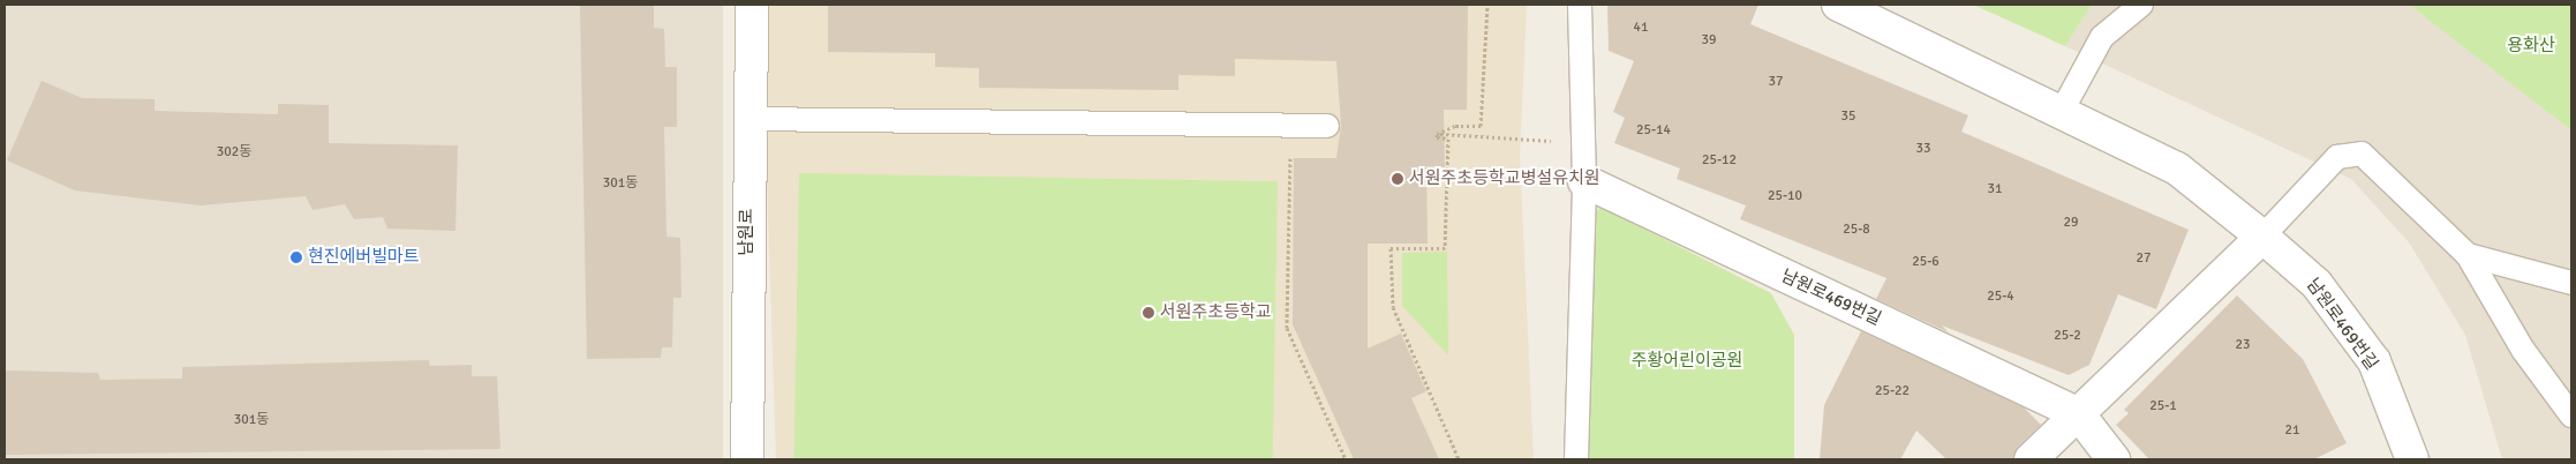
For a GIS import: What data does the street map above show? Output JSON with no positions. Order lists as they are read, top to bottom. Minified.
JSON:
{"streets":{"street":["남원로","남원로469번길"]},"parks":["용화산","주황어린이공원"],"places":["서원주초등학교병설유치원","현진에버빌마트","서원주초등학교"],"house_numbers":["41","39","37","35","25-14","33","302동","25-12","301동","31","25-10","29","25-8","27","25-6","25-4","25-2","23","25-22","25-1","301동","21"]}
